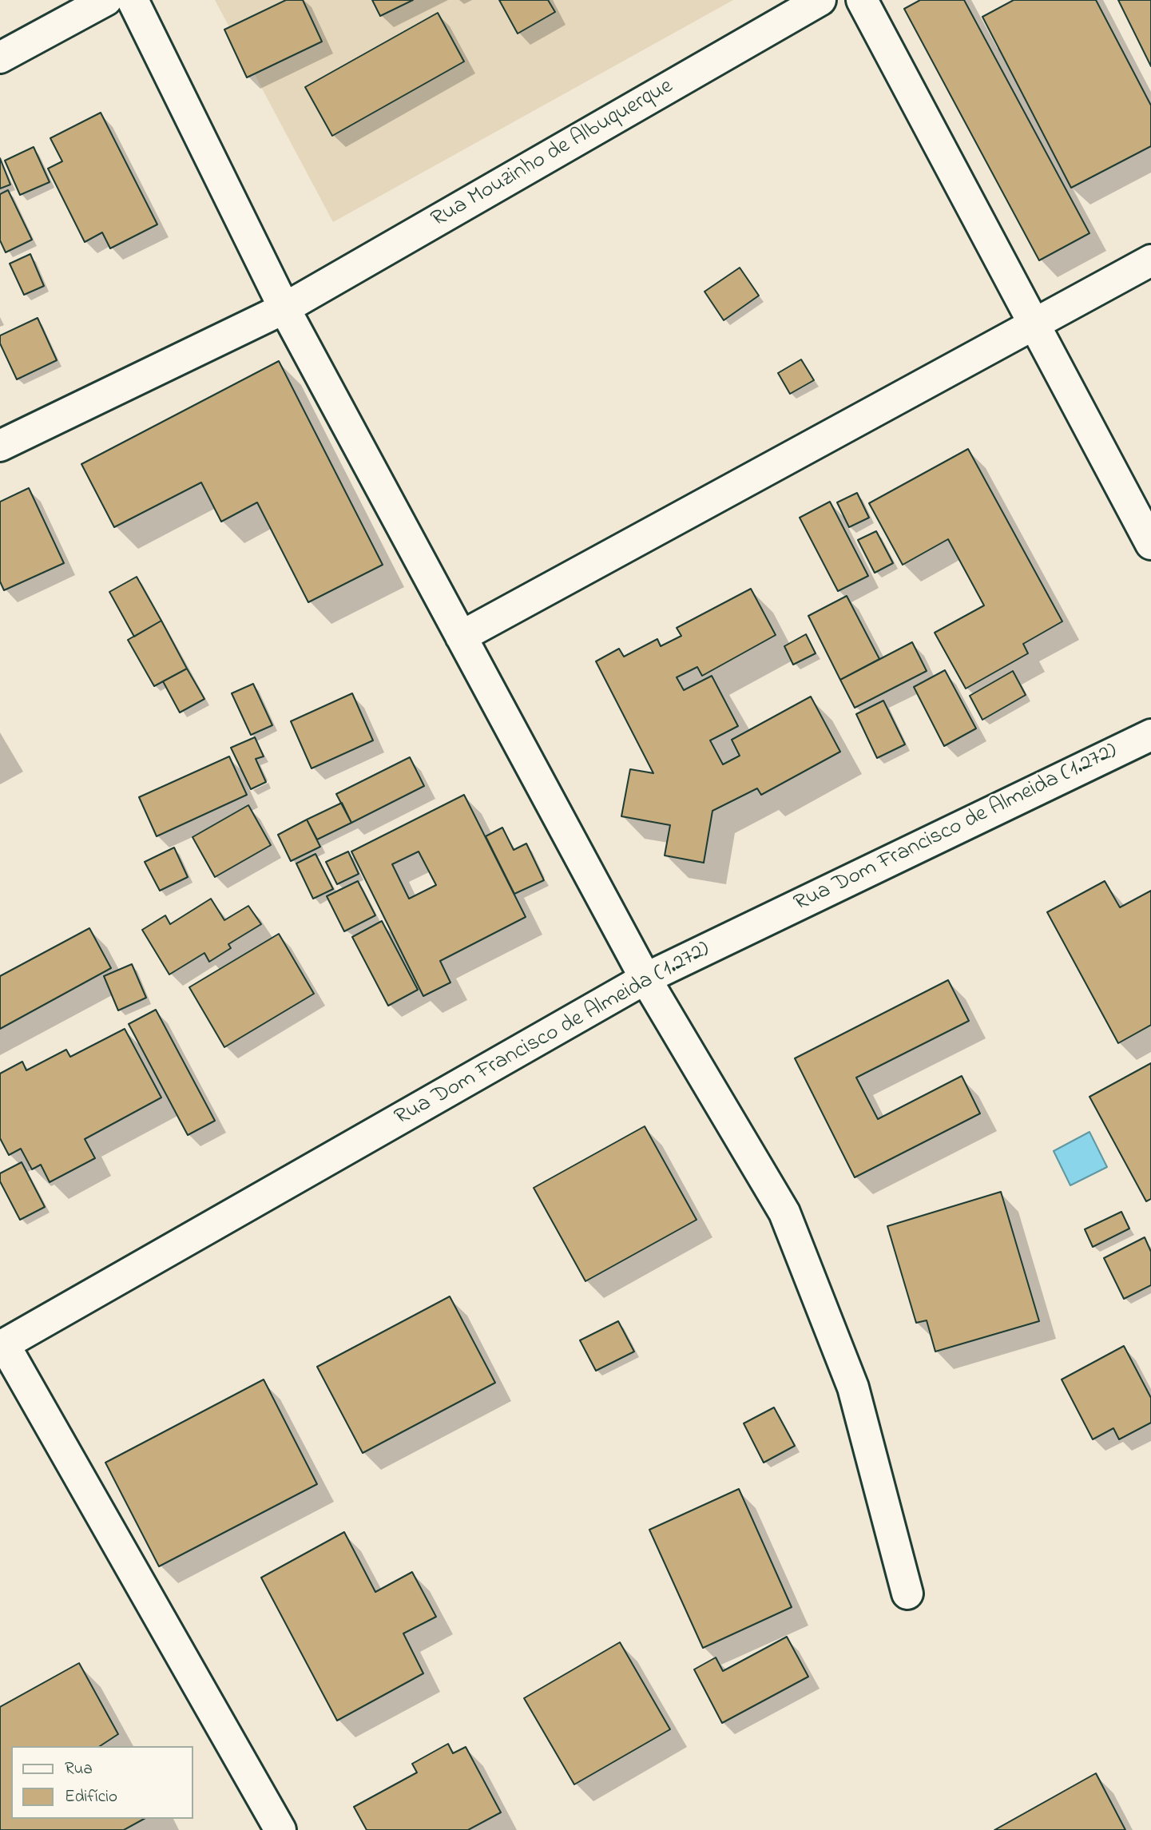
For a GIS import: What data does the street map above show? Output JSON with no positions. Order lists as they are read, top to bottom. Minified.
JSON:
{"streets":{"street":["Rua Mouzinho de Albuquerque","Rua Dom Francisco de Almeida (1.272)"]},"legend":["Rua","Edifício"]}
